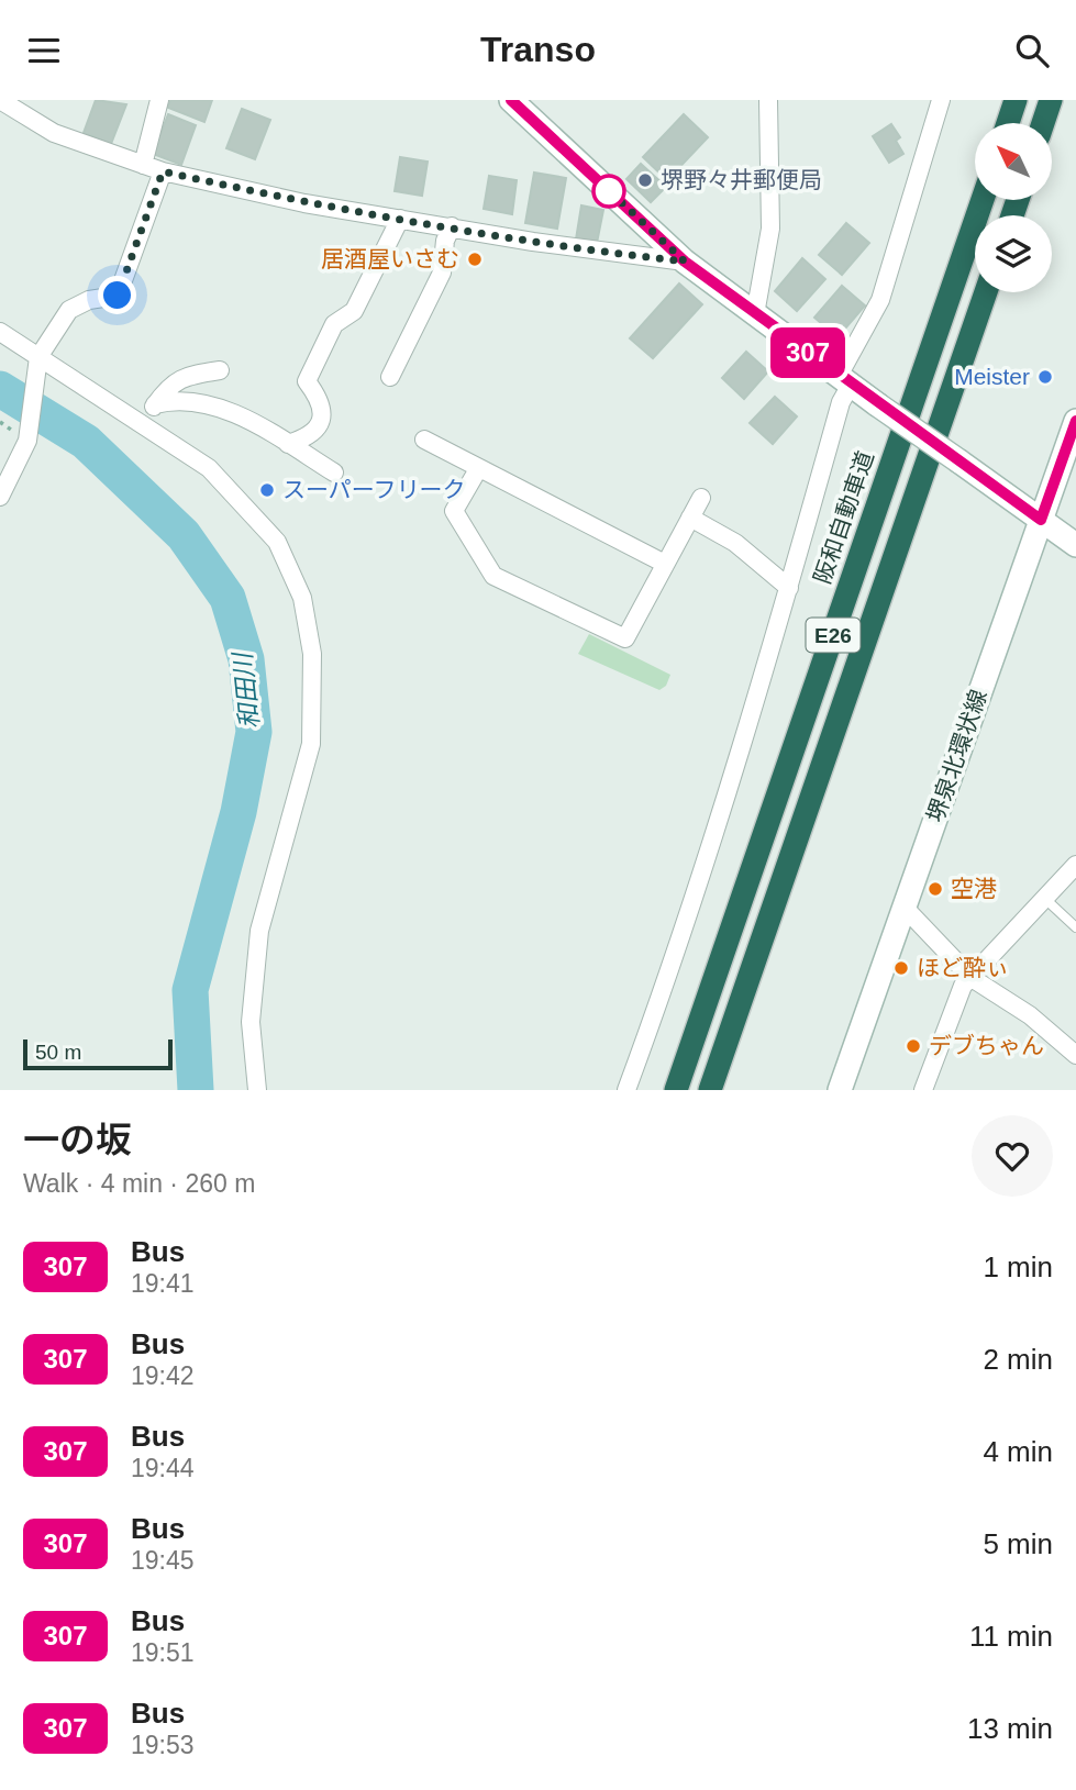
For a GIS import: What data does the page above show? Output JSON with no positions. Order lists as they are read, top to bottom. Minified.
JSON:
{"streets":{"highway":["阪和自動車道","E26"],"main road":["堺泉北環状線"]},"water":["和田川"],"places":["堺野々井郵便局","居酒屋いさむ","Meister","スーパーフリーク","空港","ほど酔ぃ","デブちゃん"],"lines":["bus line 307"],"scale_bar":"50 m","north":"top left","page":{"header":"Transo","on_map":"307","scale":"50 m","heading":["一の坂","Walk · 4 min · 260 m"],"list":[{"mark":"307","name":"Bus","note":"19:41","value":"1 min"},{"mark":"307","name":"Bus","note":"19:42","value":"2 min"},{"mark":"307","name":"Bus","note":"19:44","value":"4 min"},{"mark":"307","name":"Bus","note":"19:45","value":"5 min"},{"mark":"307","name":"Bus","note":"19:51","value":"11 min"},{"mark":"307","name":"Bus","note":"19:53","value":"13 min"}]}}
